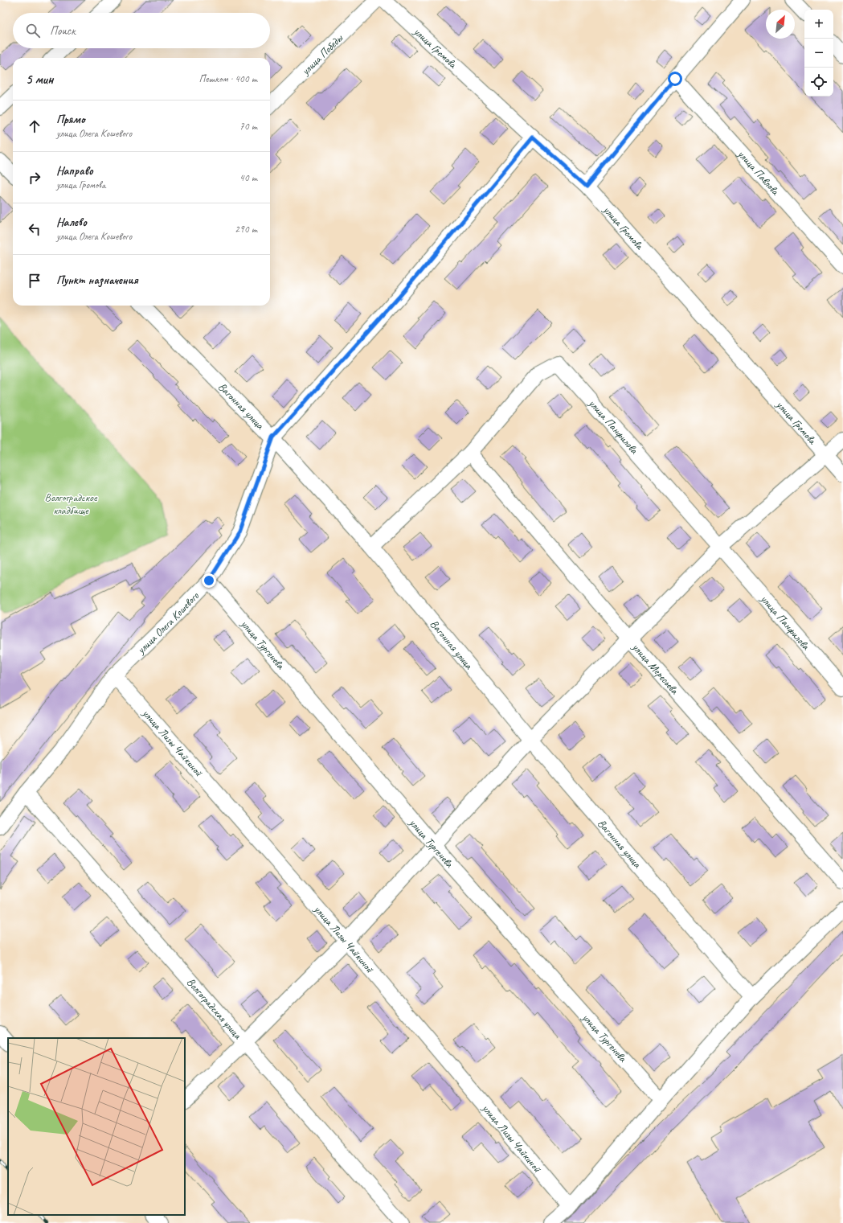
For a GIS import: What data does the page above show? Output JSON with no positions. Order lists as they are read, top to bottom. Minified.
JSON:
{"streets":{"street":["улица Громова","улица Победы","улица Павлова","Вагонная улица","улица Панфилова","улица Олега Кошевого","улица Тургенева","улица Мересьева","улица Лизы Чайкиной","Волгоградская улица"]},"crossings":[["улица Громова","улица Олега Кошевого"],["Вагонная улица","улица Панфилова"],["Вагонная улица","улица Олега Кошевого"],["улица Панфилова","улица Мересьева"],["улица Олега Кошевого","улица Тургенева"],["улица Олега Кошевого","улица Лизы Чайкиной"],["улица Олега Кошевого","Волгоградская улица"]],"parks":["Волгоградское кладбище"],"north":"top right","page":{"map_buttons":["+","−"],"search":"Поиск","heading":["5 мин","Пешком · 400 m"],"list":[["Прямо","улица Олега Кошевого","70 m"],["Направо","улица Громова","40 m"],["Налево","улица Олега Кошевого","290 m"],"Пункт назначения"]}}
